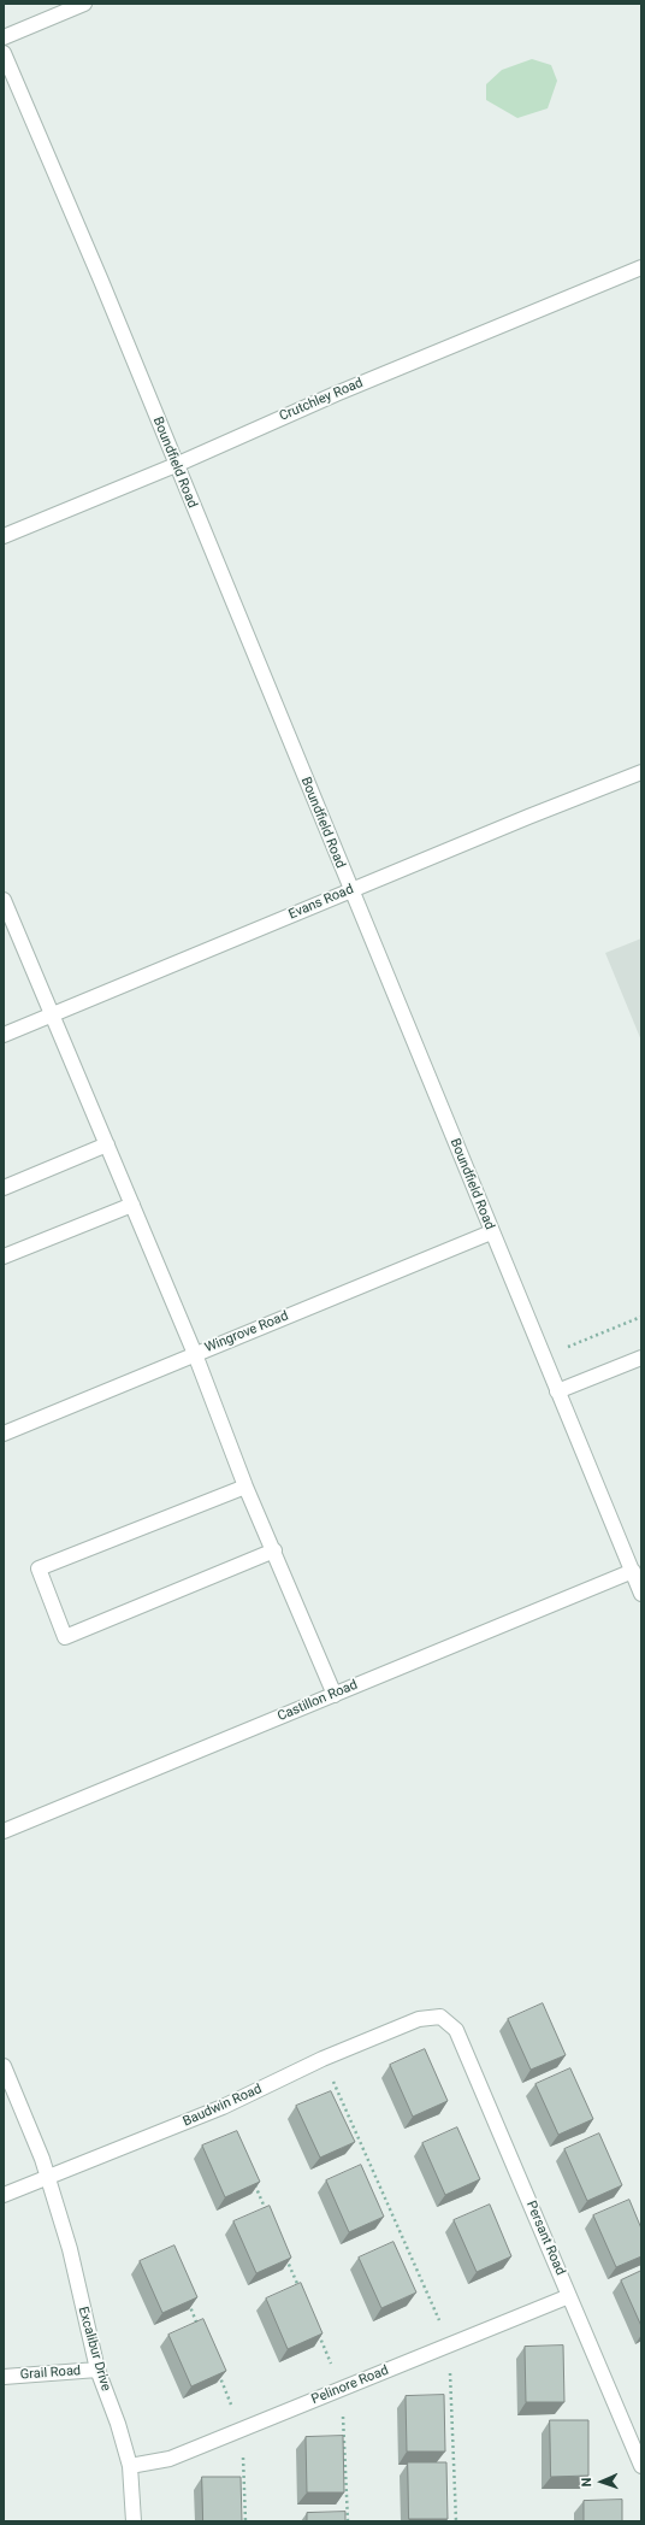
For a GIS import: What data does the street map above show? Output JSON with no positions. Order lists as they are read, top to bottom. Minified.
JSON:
{"streets":{"street":["Crutchley Road","Boundfield Road","Evans Road","Wingrove Road","Castillon Road","Baudwin Road","Persant Road","Excalibur Drive","Grail Road","Pelinore Road"]},"crossings":[["Crutchley Road","Boundfield Road"],["Boundfield Road","Evans Road"],["Boundfield Road","Wingrove Road"],["Boundfield Road","Castillon Road"],["Baudwin Road","Persant Road"],["Baudwin Road","Excalibur Drive"],["Persant Road","Pelinore Road"],["Excalibur Drive","Grail Road"],["Excalibur Drive","Pelinore Road"]],"north":"left"}
